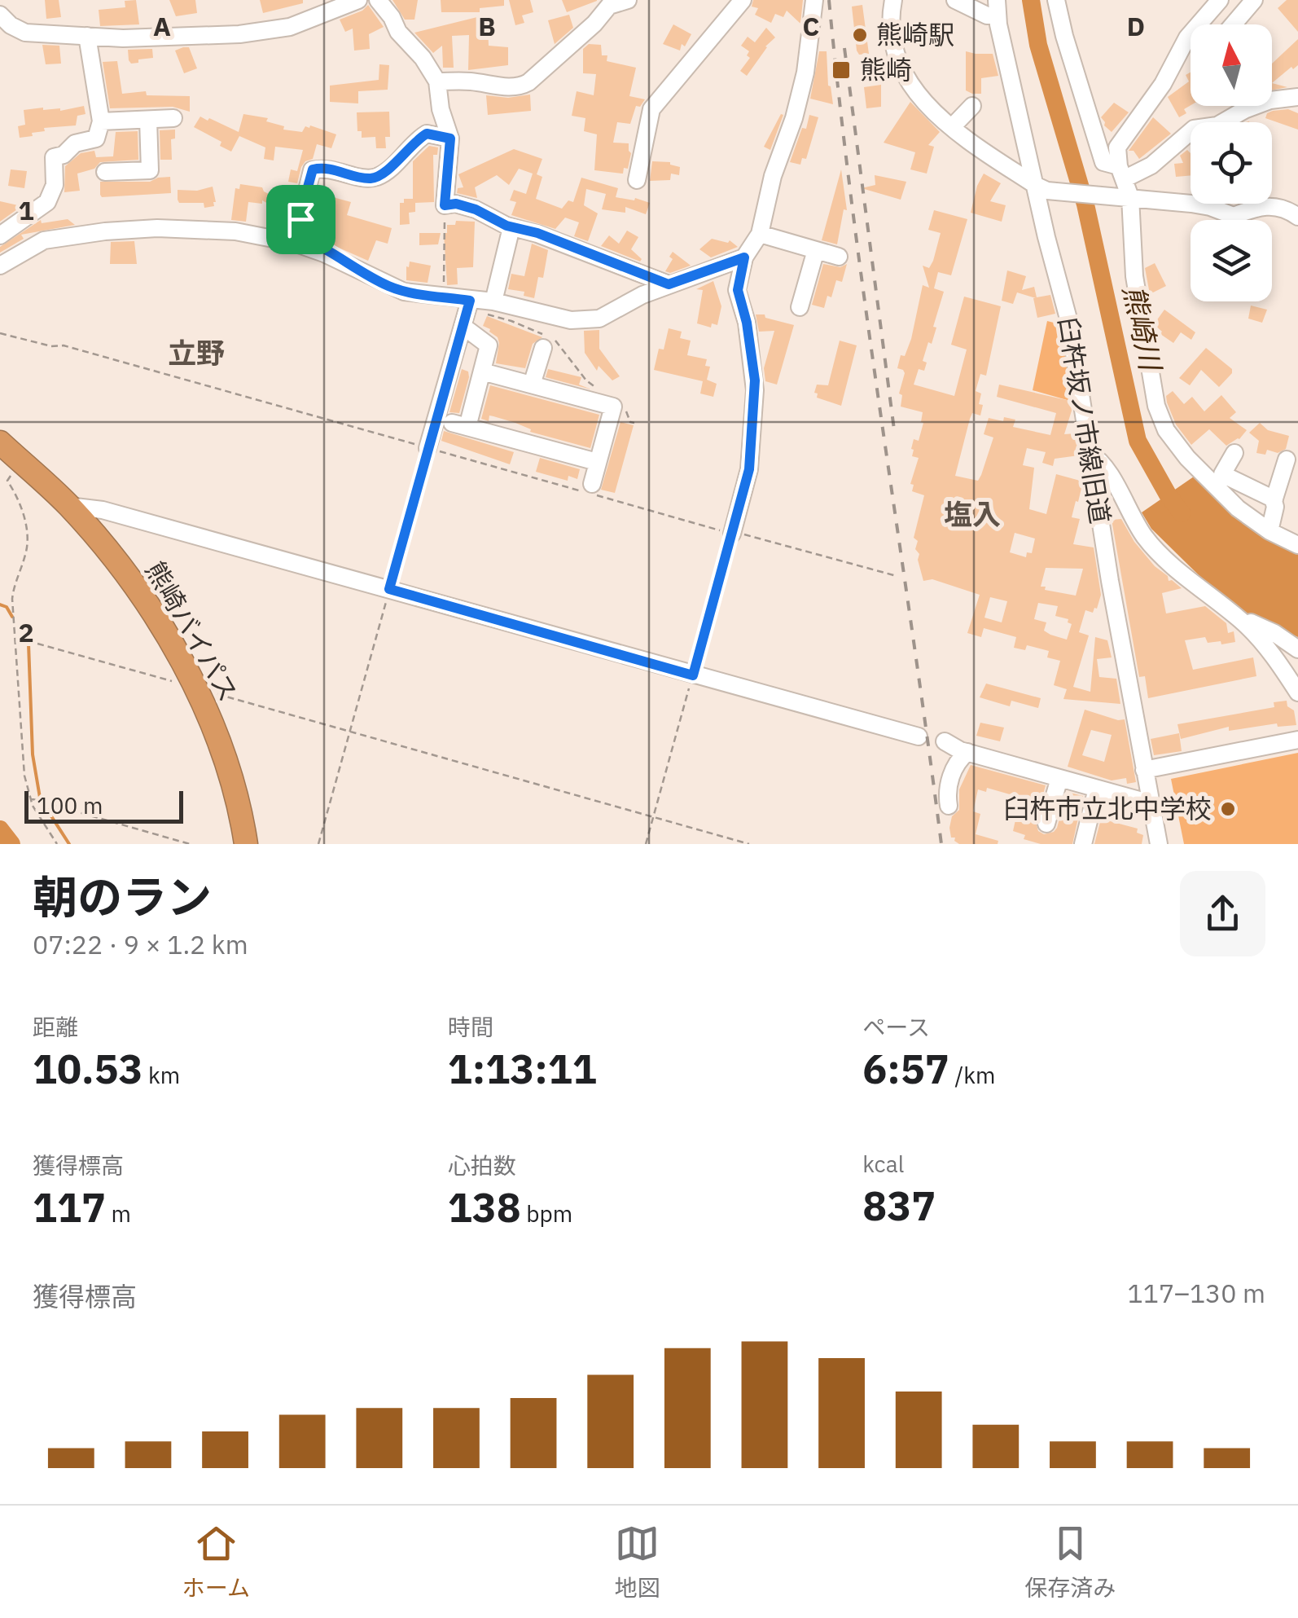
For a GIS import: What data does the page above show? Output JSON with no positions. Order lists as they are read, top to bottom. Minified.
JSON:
{"streets":{"highway":["熊崎バイパス"],"street":["臼杵坂ノ市線旧道"]},"districts":["立野","塩入"],"water":["熊崎川"],"places":{"other":["熊崎駅","臼杵市立北中学校"],"transit":["熊崎"]},"scale_bar":"100 m","north":"top","page":{"scale":"100 m","heading":["朝のラン","07:22 · 9 × 1.2 km"],"stats":[["距離","10.53 km"],["時間","1:13:11"],["ペース","6:57 /km"],["獲得標高","117 m"],["心拍数","138 bpm"],["kcal","837"]],"chart":["獲得標高","117–130 m"],"tabs":["ホーム","地図","保存済み"]},"grid":{"columns":["A","B","C","D"],"rows":["1","2"]}}
